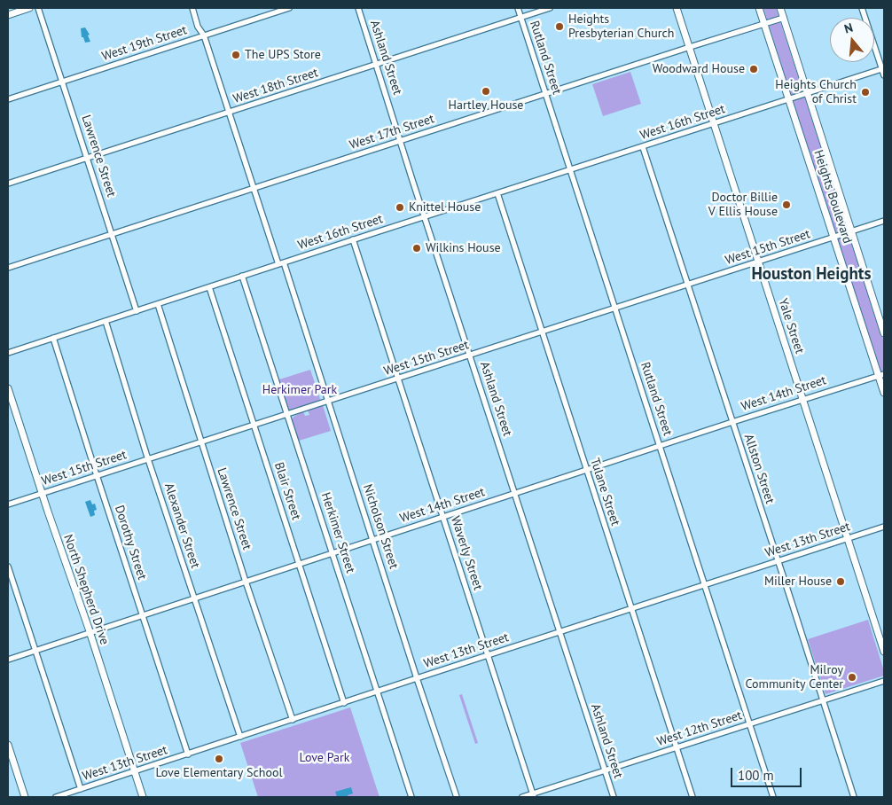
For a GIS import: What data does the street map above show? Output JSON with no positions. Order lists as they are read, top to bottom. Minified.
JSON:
{"streets":{"main road":["Heights Boulevard","Yale Street","North Shepherd Drive"],"street":["West 19th Street","Ashland Street","Rutland Street","West 18th Street","West 16th Street","West 17th Street","Lawrence Street","West 15th Street","West 14th Street","Allston Street","Blair Street","Tulane Street","Alexander Street","Nicholson Street","Herkimer Street","West 13th Street","Dorothy Street","Waverly Street","West 12th Street"]},"crossings":[["West 19th Street","Lawrence Street"],["West 19th Street","Nicholson Street"],["Ashland Street","West 18th Street"],["Ashland Street","West 16th Street"],["Ashland Street","West 17th Street"],["Ashland Street","West 15th Street"],["Ashland Street","West 14th Street"],["Ashland Street","West 13th Street"],["Ashland Street","West 12th Street"],["Rutland Street","West 18th Street"],["Rutland Street","West 16th Street"],["Rutland Street","West 17th Street"],["Rutland Street","West 15th Street"],["Rutland Street","West 14th Street"],["Rutland Street","West 13th Street"],["Rutland Street","West 12th Street"],["West 18th Street","Lawrence Street"],["West 18th Street","Nicholson Street"],["West 16th Street","Lawrence Street"],["West 16th Street","Heights Boulevard"],["West 16th Street","Yale Street"],["West 16th Street","Allston Street"],["West 16th Street","Blair Street"],["West 16th Street","Tulane Street"],["West 16th Street","Alexander Street"],["West 16th Street","Nicholson Street"],["West 16th Street","Herkimer Street"],["West 16th Street","Dorothy Street"],["West 16th Street","Waverly Street"],["West 17th Street","Lawrence Street"],["West 17th Street","Heights Boulevard"],["West 17th Street","Yale Street"],["West 17th Street","Nicholson Street"],["Lawrence Street","West 15th Street"],["Lawrence Street","West 14th Street"],["Lawrence Street","West 13th Street"],["Heights Boulevard","West 15th Street"],["Heights Boulevard","West 14th Street"],["West 15th Street","Yale Street"],["West 15th Street","Allston Street"],["West 15th Street","Blair Street"],["West 15th Street","Tulane Street"],["West 15th Street","Alexander Street"],["West 15th Street","Nicholson Street"],["West 15th Street","Herkimer Street"],["West 15th Street","Dorothy Street"],["West 15th Street","Waverly Street"],["West 15th Street","North Shepherd Drive"],["Yale Street","West 14th Street"],["Yale Street","West 13th Street"],["West 14th Street","Allston Street"],["West 14th Street","Blair Street"],["West 14th Street","Tulane Street"],["West 14th Street","Alexander Street"],["West 14th Street","Nicholson Street"],["West 14th Street","Herkimer Street"],["West 14th Street","Dorothy Street"],["West 14th Street","Waverly Street"],["West 14th Street","North Shepherd Drive"],["Allston Street","West 13th Street"],["Allston Street","West 12th Street"],["Blair Street","West 13th Street"],["Tulane Street","West 13th Street"],["Tulane Street","West 12th Street"],["Alexander Street","West 13th Street"],["Nicholson Street","West 13th Street"],["Herkimer Street","West 13th Street"],["West 13th Street","Dorothy Street"],["West 13th Street","Waverly Street"],["West 13th Street","North Shepherd Drive"],["Waverly Street","West 12th Street"]],"districts":["Houston Heights"],"parks":["Herkimer Park","Love Park"],"places":["Heights Presbyterian Church","The UPS Store","Woodward House","Hartley House","Heights Church of Christ","Doctor Billie V Ellis House","Knittel House","Wilkins House","Miller House","Milroy Community Center","Love Elementary School"],"scale_bar":"100 m","north":"top"}
